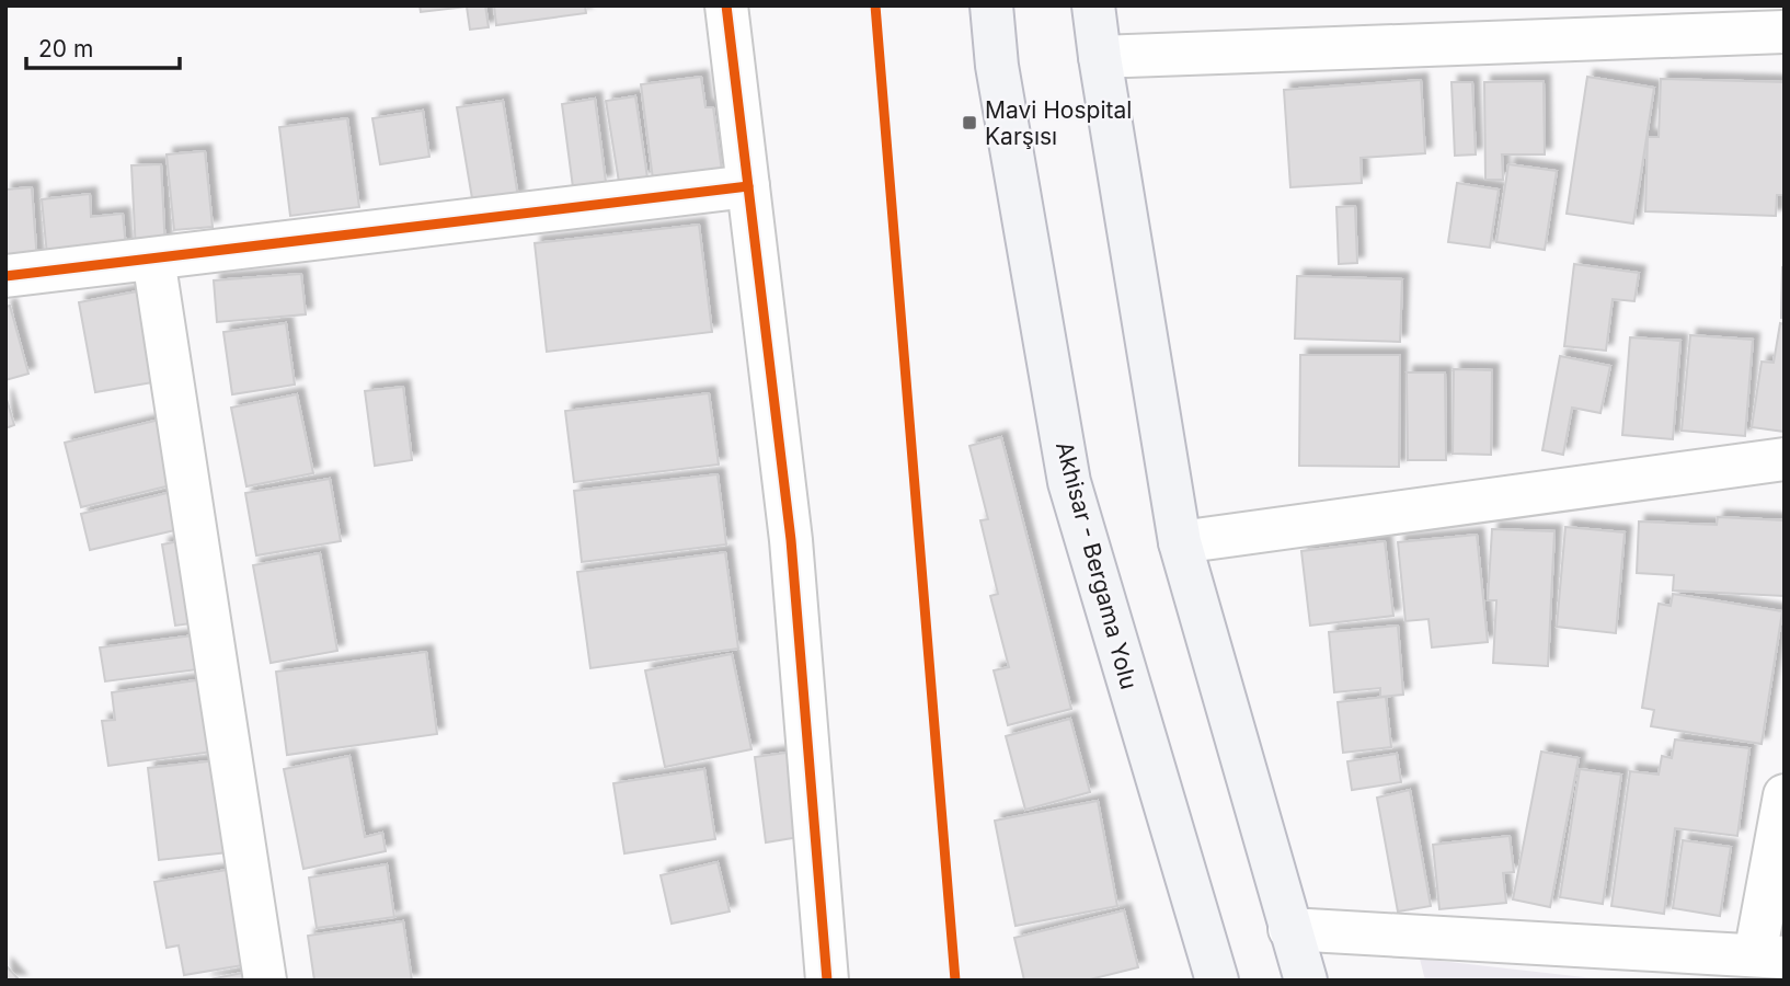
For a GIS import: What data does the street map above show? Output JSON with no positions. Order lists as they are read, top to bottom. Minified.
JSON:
{"streets":{"main road":["Akhisar - Bergama Yolu"]},"places":{"transit":["Mavi Hospital Karşısı"]},"scale_bar":"20 m"}
